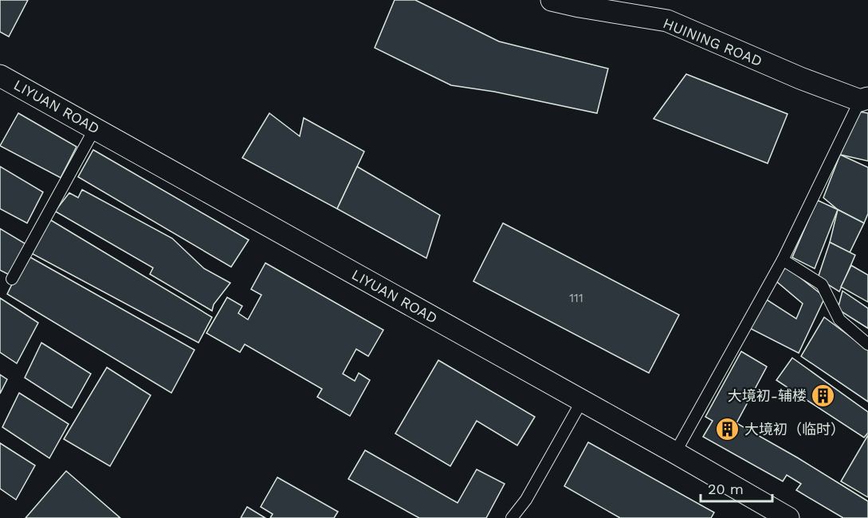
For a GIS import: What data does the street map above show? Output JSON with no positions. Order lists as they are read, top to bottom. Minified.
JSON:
{"streets":{"street":["HUINING ROAD","LIYUAN ROAD"]},"places":{"building":["大境初-辅楼","大境初（临时）"]},"house_numbers":["111"],"scale_bar":"20 m"}
